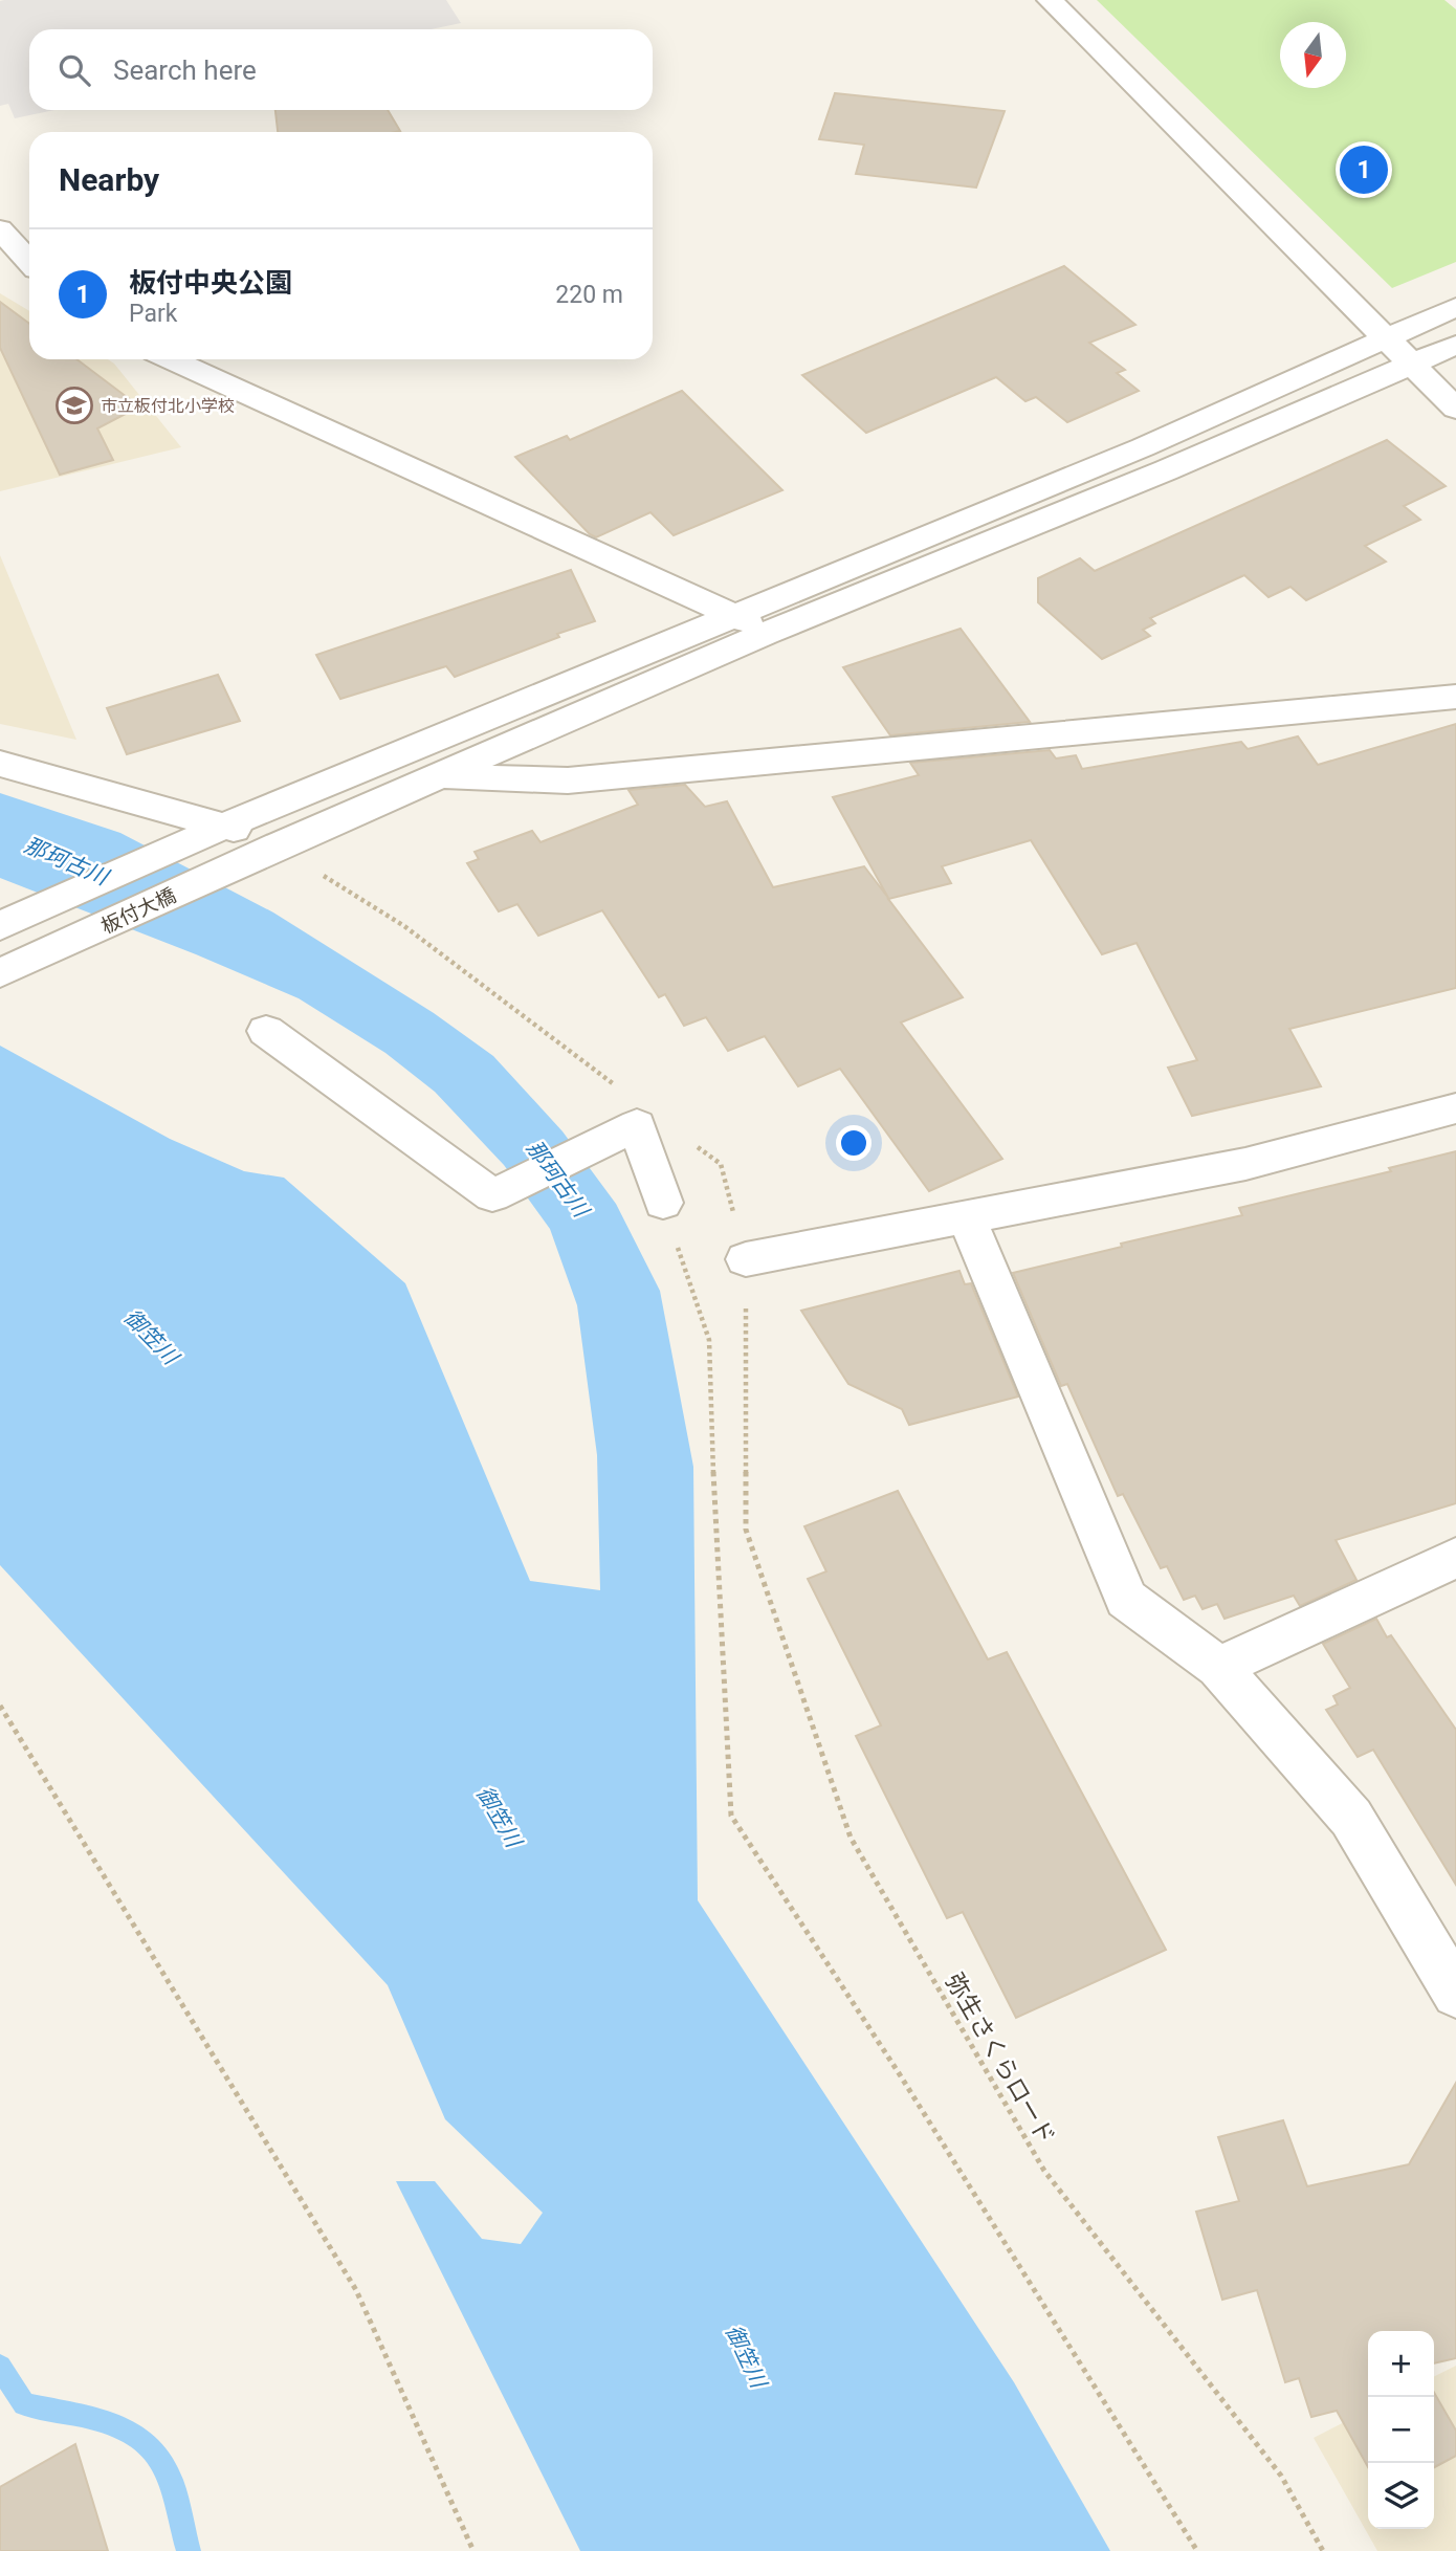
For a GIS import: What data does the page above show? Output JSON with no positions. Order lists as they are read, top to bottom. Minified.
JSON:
{"streets":{"street":["板付大橋"],"path":["弥生さくらロード"]},"water":["那珂古川","御笠川"],"places":{"school or university":["市立板付北小学校"]},"north":"bottom","page":{"search":"Search here","heading":"Nearby","pins":"1","list":[{"mark":"1","name":"板付中央公園","note":"Park","value":"220 m"}],"map_buttons":["+","−"]}}
